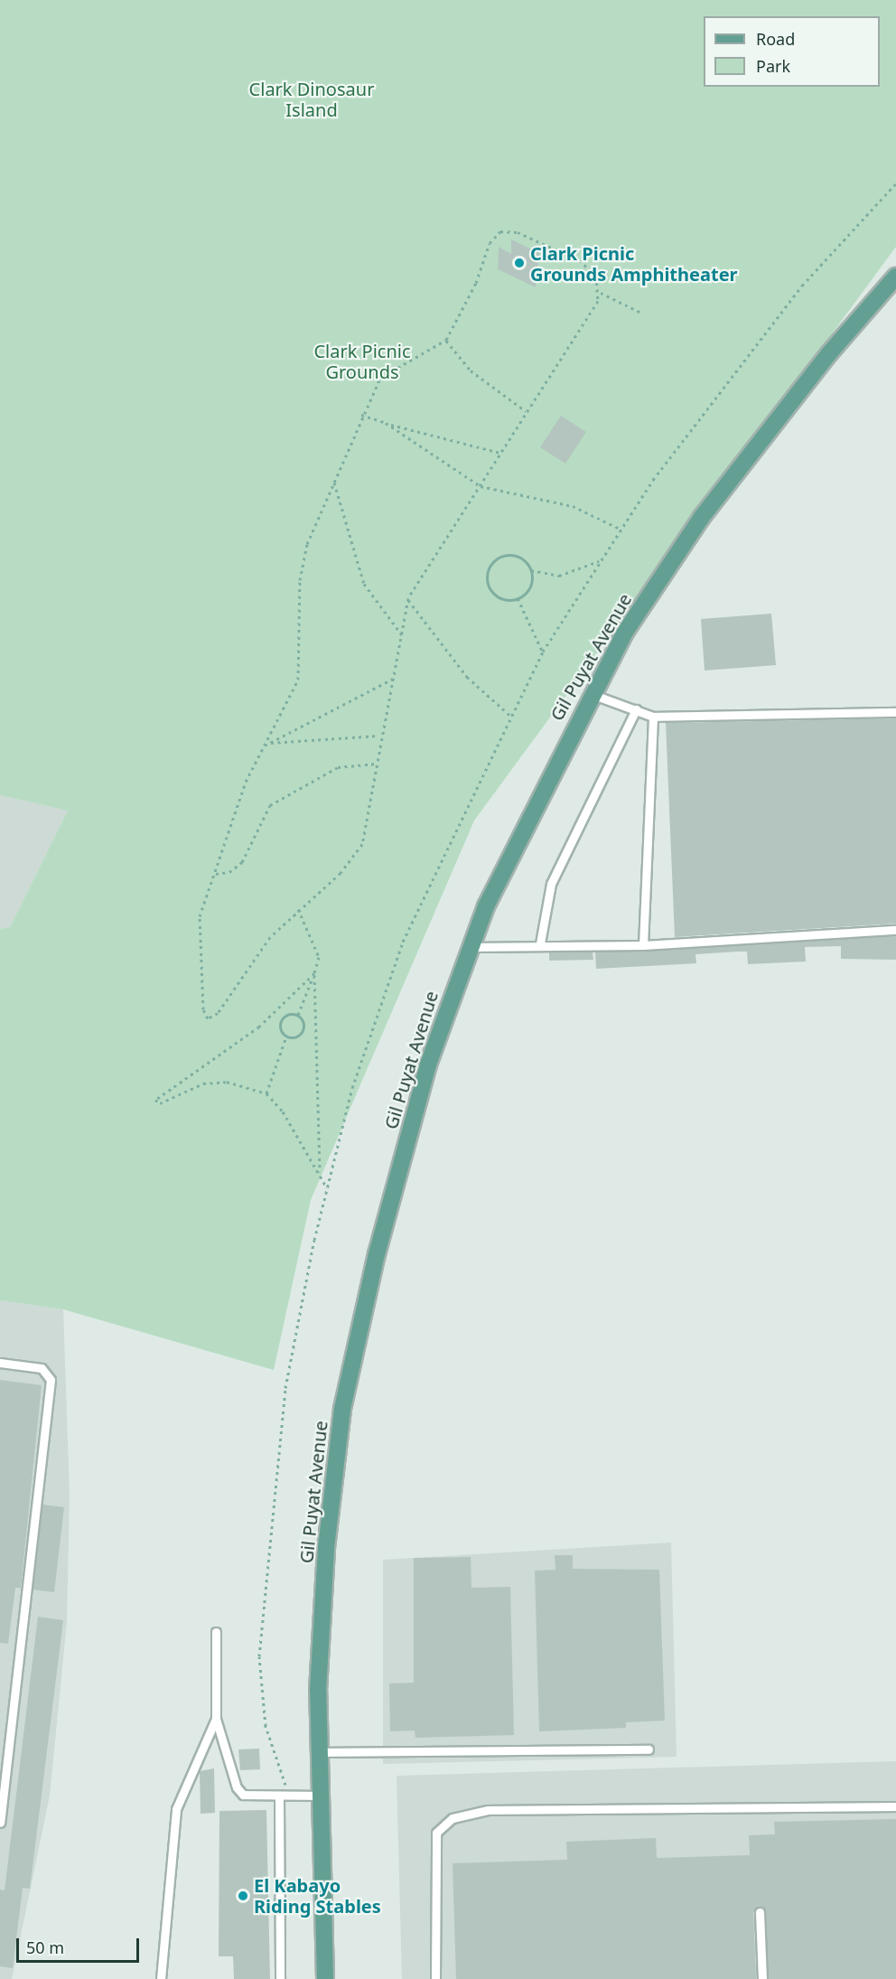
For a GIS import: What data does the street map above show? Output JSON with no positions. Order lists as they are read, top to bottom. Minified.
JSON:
{"streets":{"main road":["Gil Puyat Avenue"]},"parks":["Clark Dinosaur Island","Clark Picnic Grounds"],"places":["Clark Picnic Grounds Amphitheater","El Kabayo Riding Stables"],"legend":["Road","Park"],"scale_bar":"50 m"}
